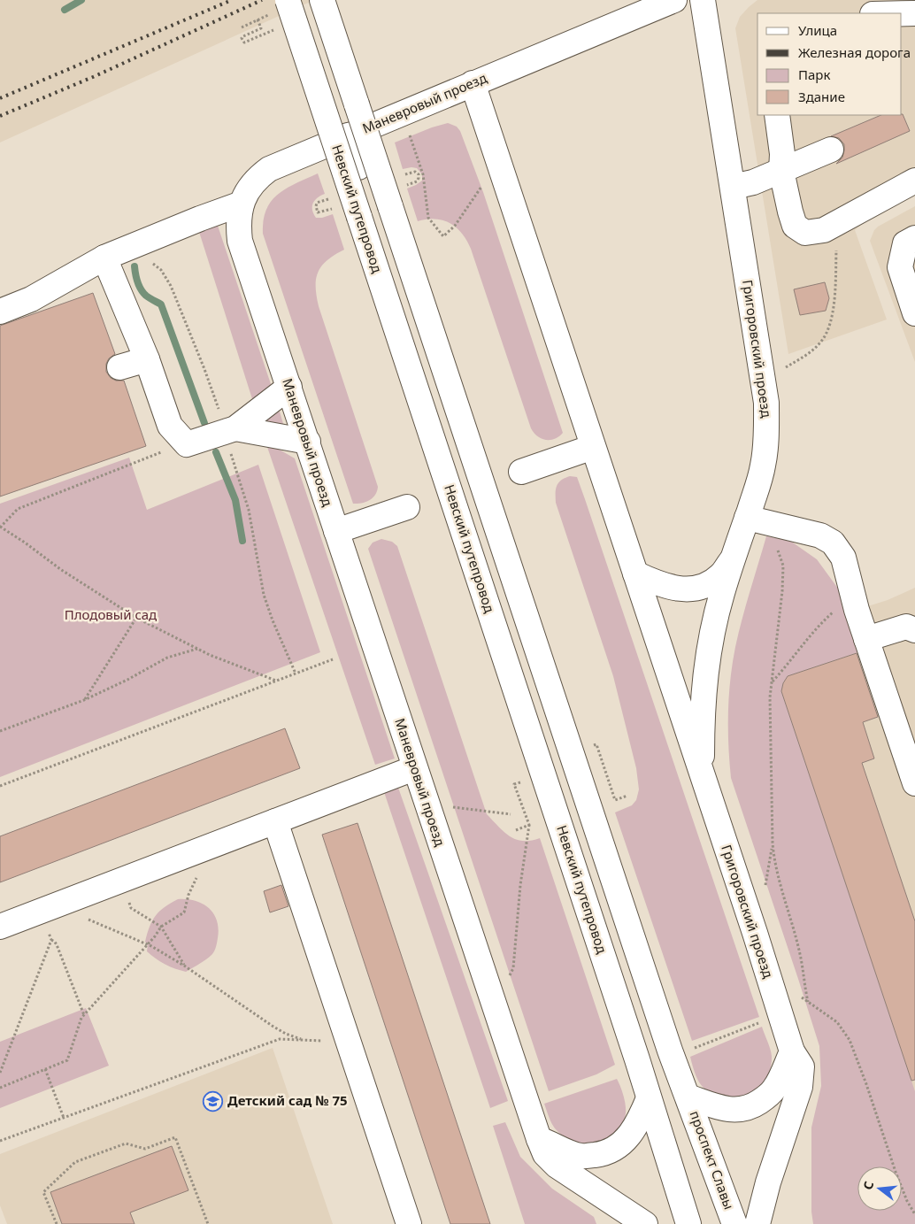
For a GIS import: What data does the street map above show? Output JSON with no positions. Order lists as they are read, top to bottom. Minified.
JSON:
{"streets":{"street":["Маневровый проезд","Невский путепровод","Григоровский проезд","проспект Славы"]},"crossings":[["Маневровый проезд","Григоровский проезд"]],"parks":["Плодовый сад"],"places":{"school or university":["Детский сад № 75"]},"legend":["Улица","Железная дорога","Парк","Здание"],"north":"left"}
